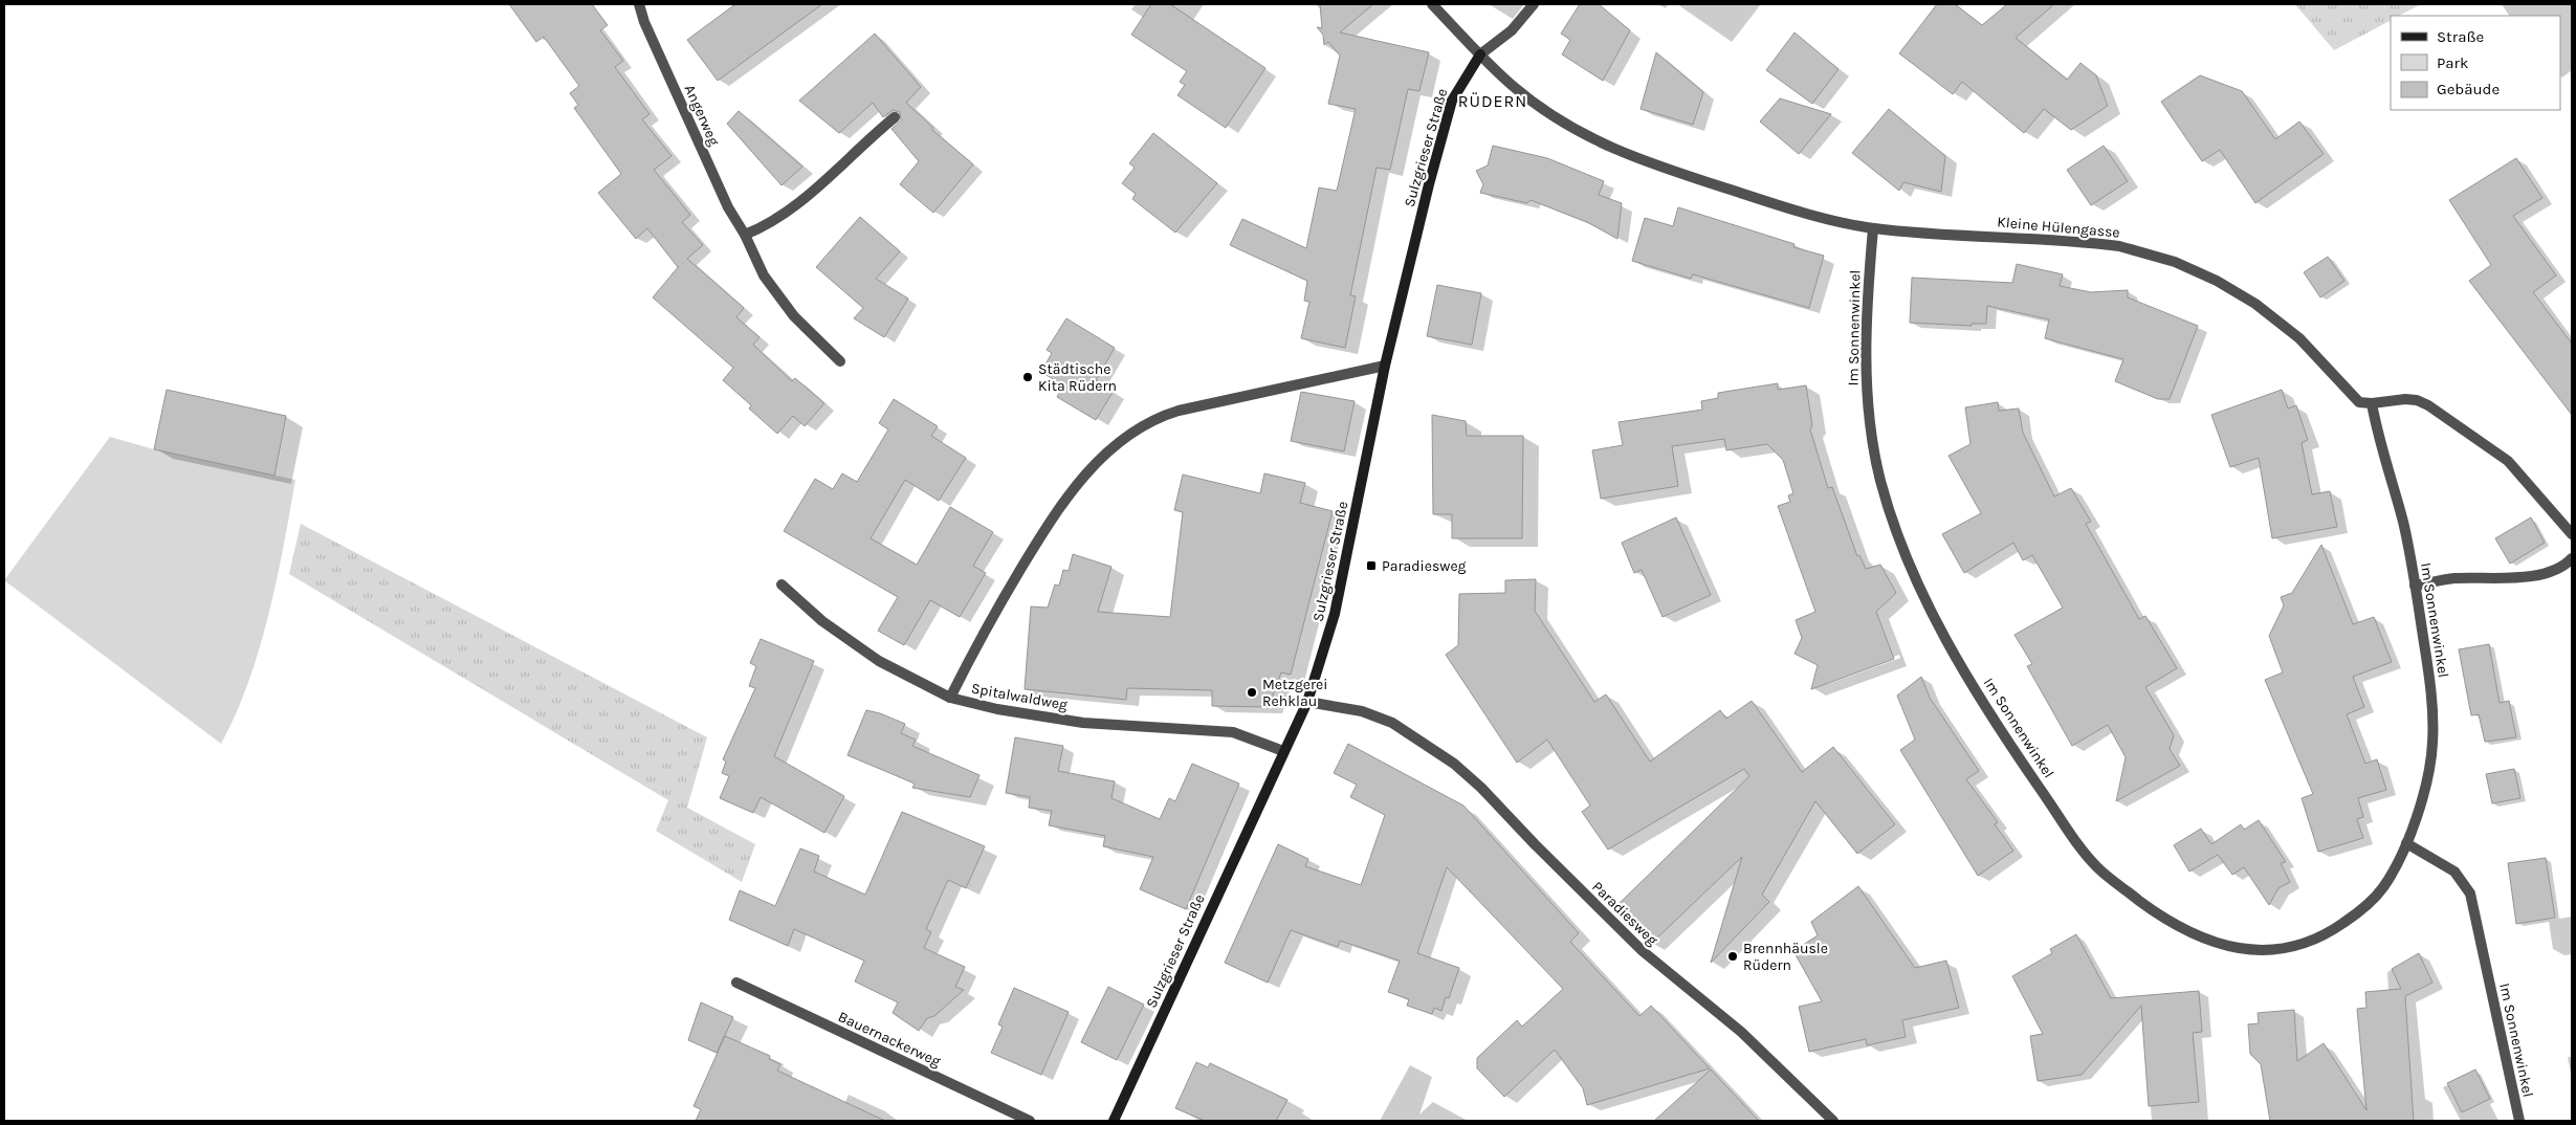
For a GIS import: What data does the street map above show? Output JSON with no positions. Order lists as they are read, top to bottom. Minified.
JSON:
{"streets":{"street":["Angerweg","Sulzgrieser Straße","Kleine Hülengasse","Im Sonnenwinkel","Spitalwaldweg","Paradiesweg","Bauernackerweg"]},"crossings":[["Sulzgrieser Straße","Kleine Hülengasse"],["Sulzgrieser Straße","Spitalwaldweg"],["Sulzgrieser Straße","Paradiesweg"],["Kleine Hülengasse","Im Sonnenwinkel"]],"districts":["RÜDERN"],"places":{"other":["Städtische Kita Rüdern","Metzgerei Rehklau","Brennhäusle Rüdern"],"transit":["Paradiesweg"]},"legend":["Straße","Park","Gebäude"]}
